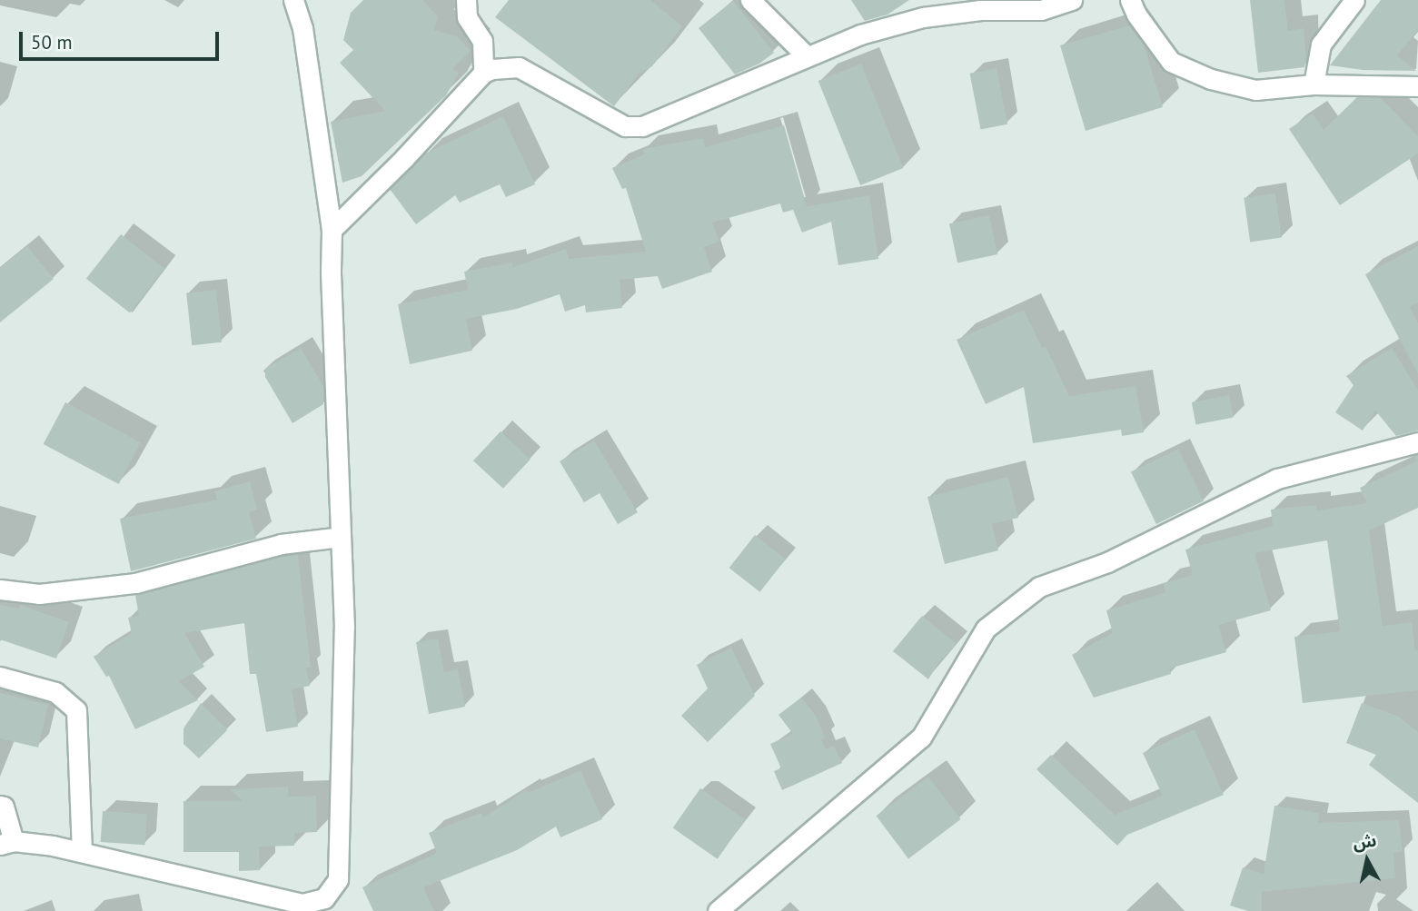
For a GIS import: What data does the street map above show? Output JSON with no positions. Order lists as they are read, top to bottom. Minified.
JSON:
{"scale_bar":"50 m","north":"top"}
